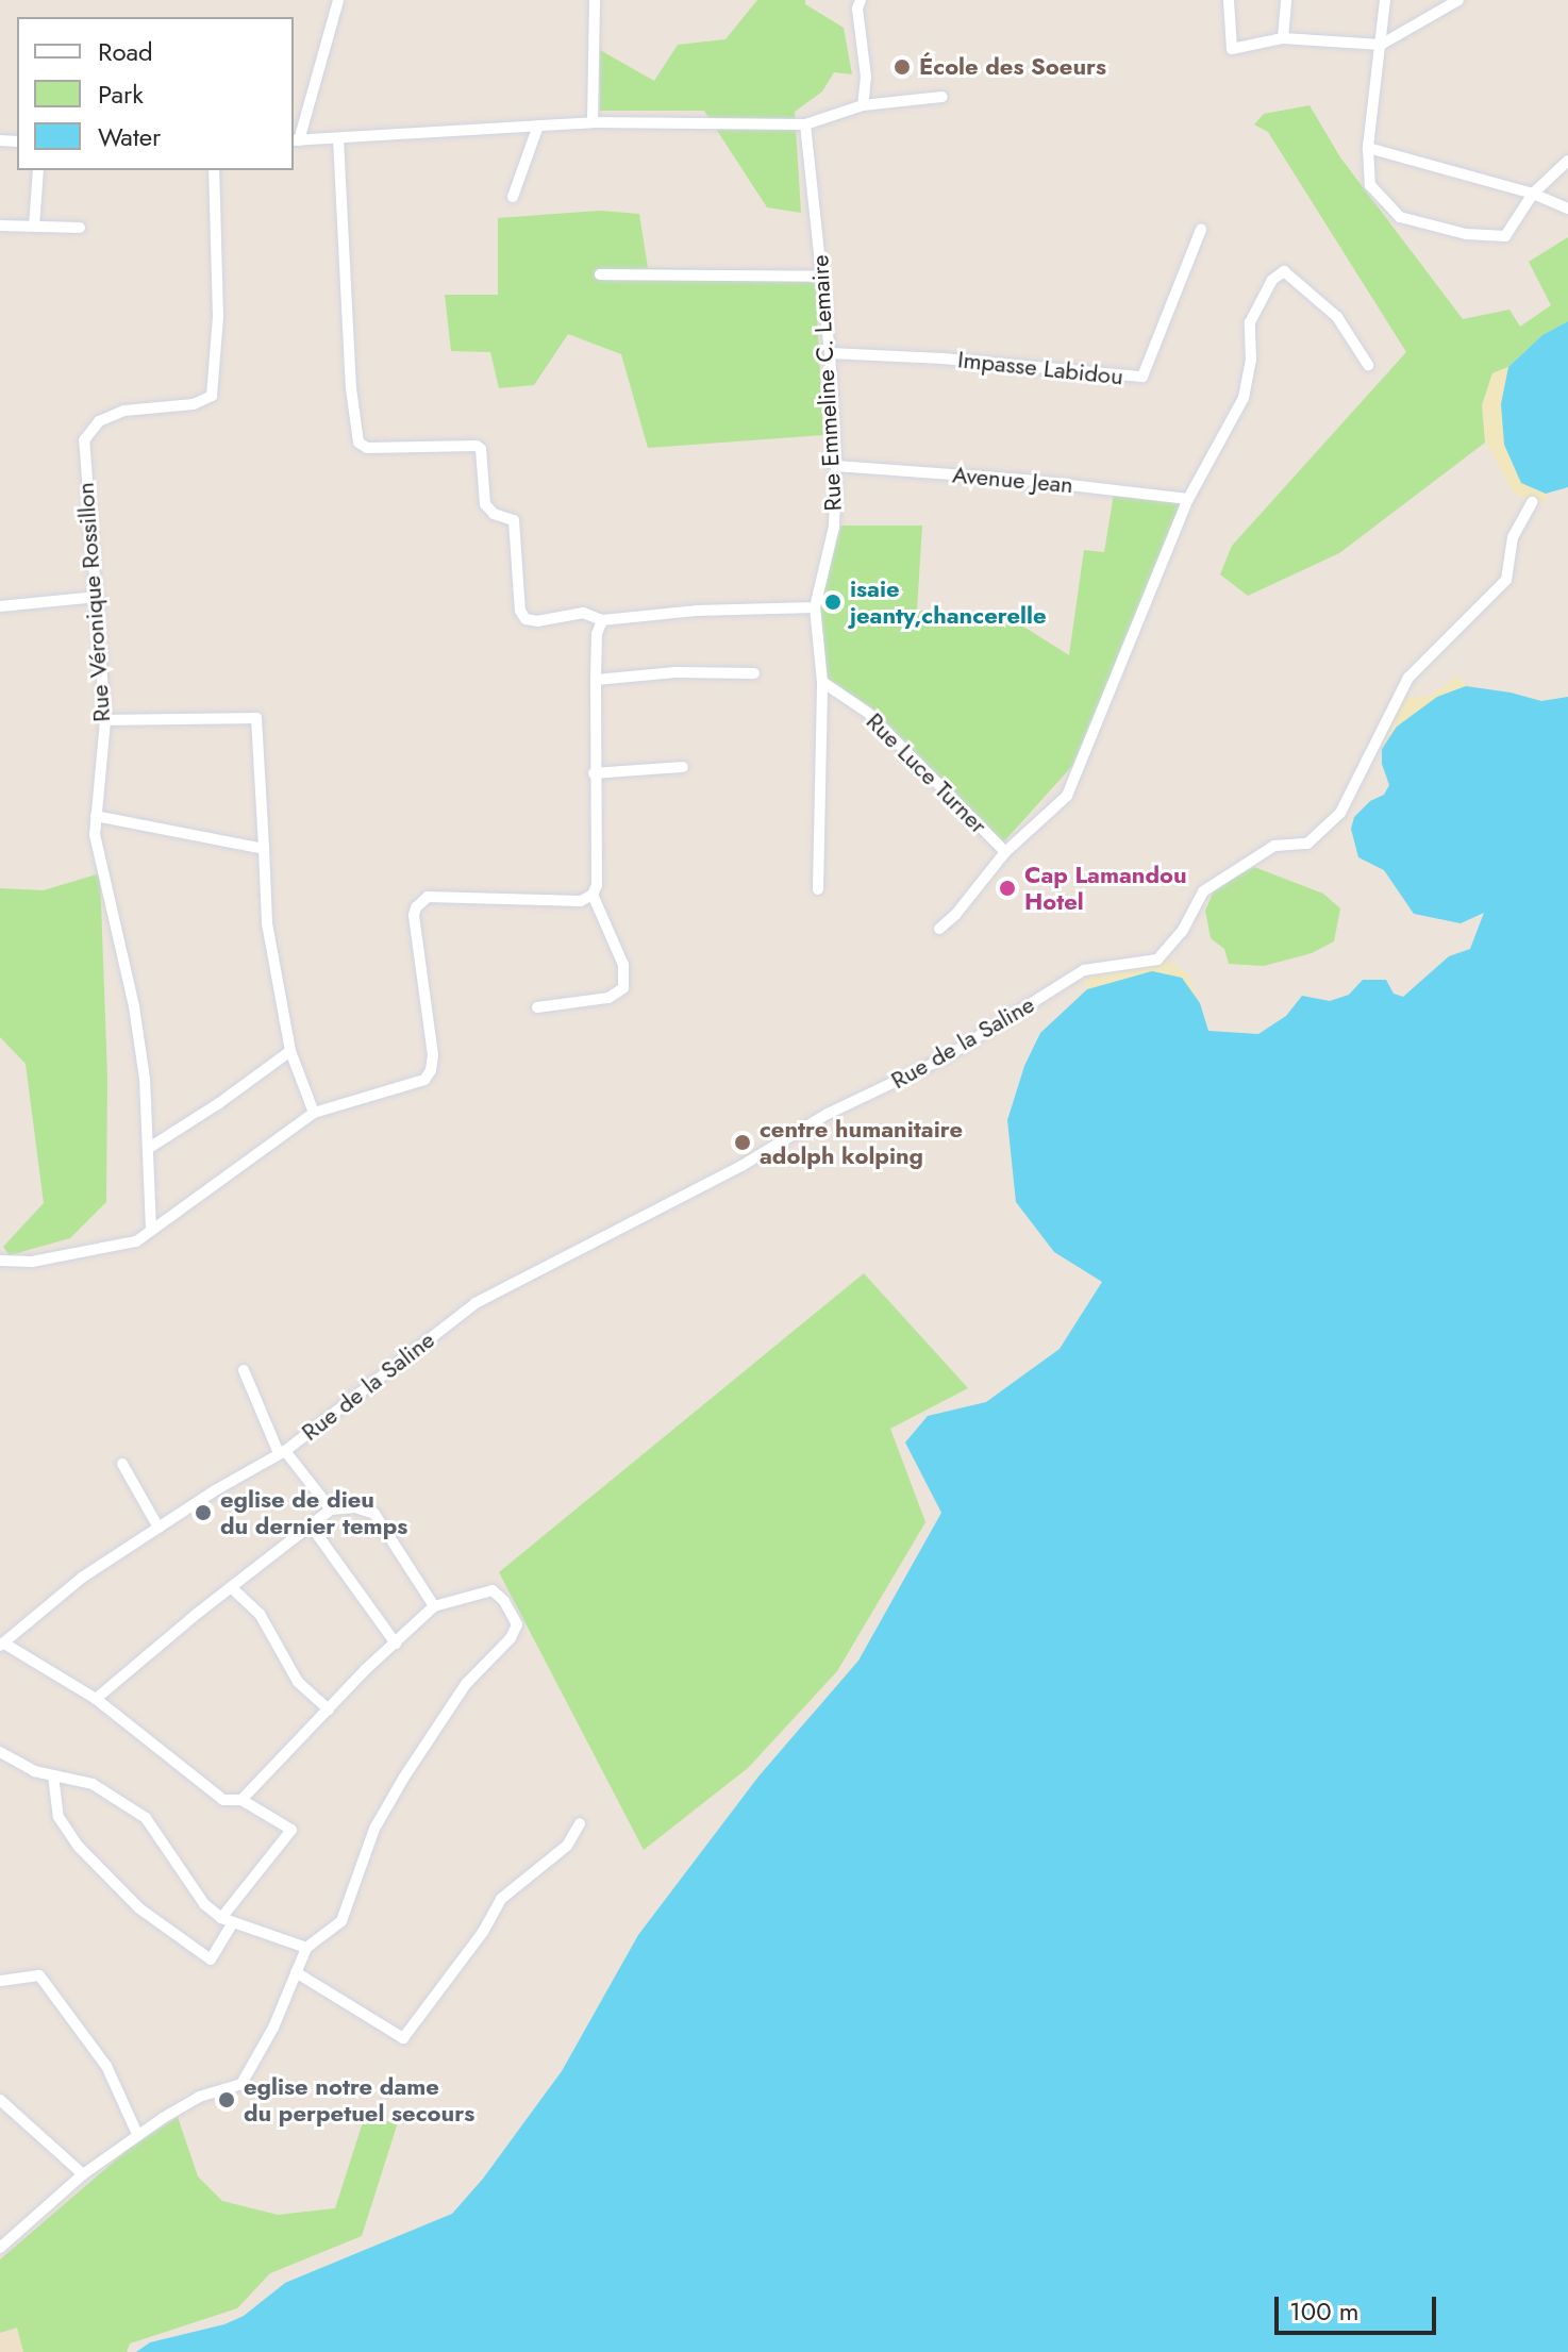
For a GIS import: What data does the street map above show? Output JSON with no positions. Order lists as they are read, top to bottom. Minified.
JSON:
{"streets":{"street":["Impasse Labidou","Rue Emmeline C. Lemaire","Avenue Jean","Rue Véronique Rossillon","Rue Luce Turner","Rue de la Saline"]},"crossings":[["Impasse Labidou","Rue Emmeline C. Lemaire"],["Rue Emmeline C. Lemaire","Avenue Jean"]],"places":["École des Soeurs","isaie jeanty,chancerelle","Cap Lamandou Hotel","centre humanitaire adolph kolping","eglise de dieu du dernier temps","eglise notre dame du perpetuel secours"],"legend":["Road","Park","Water"],"scale_bar":"100 m"}
